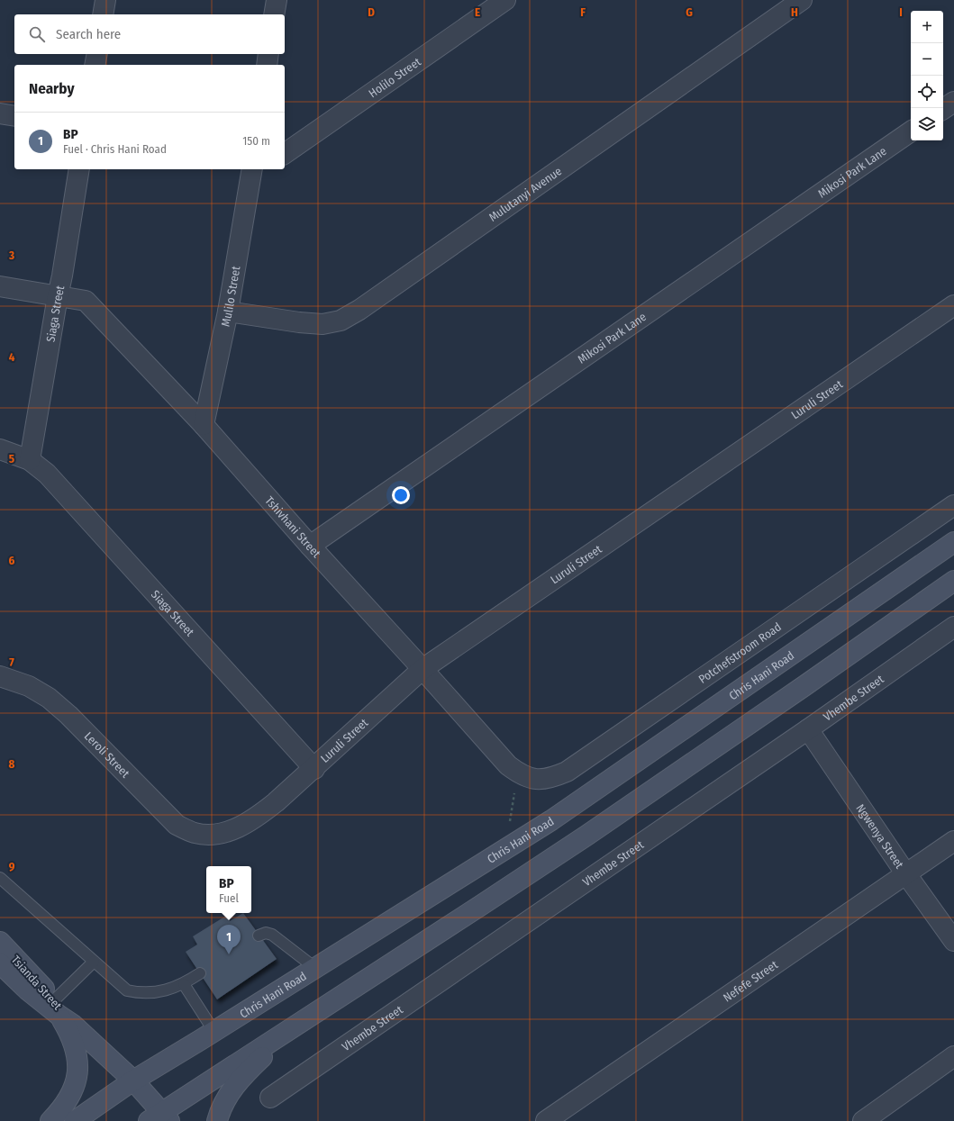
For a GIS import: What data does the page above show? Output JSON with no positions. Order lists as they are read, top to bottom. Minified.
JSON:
{"streets":{"main road":["Chris Hani Road","Tsianda Street"],"street":["Holilo Street","Mikosi Park Lane","Mulutanyi Avenue","Mulilo Street","Siaga Street","Luruli Street","Tshivhani Street","Potchefstroom Road","Vhembe Street","Leroli Street","Ngwenya Street","Nefefe Street"]},"crossings":[["Mikosi Park Lane","Tshivhani Street"],["Mulutanyi Avenue","Mulilo Street"],["Mulilo Street","Tshivhani Street"],["Siaga Street","Luruli Street"],["Siaga Street","Tshivhani Street"],["Luruli Street","Tshivhani Street"],["Luruli Street","Leroli Street"],["Tshivhani Street","Potchefstroom Road"],["Chris Hani Road","Tsianda Street"],["Vhembe Street","Ngwenya Street"],["Ngwenya Street","Nefefe Street"]],"page":{"map_buttons":["+","−"],"search":"Search here","heading":"Nearby","list":[{"mark":"1","name":"BP","note":"Fuel · Chris Hani Road","value":"150 m"}],"popup":["BP","Fuel"],"pins":"1"},"grid":{"columns":["D","E","F","G","H","I"],"rows":["3","4","5","6","7","8","9"]}}
